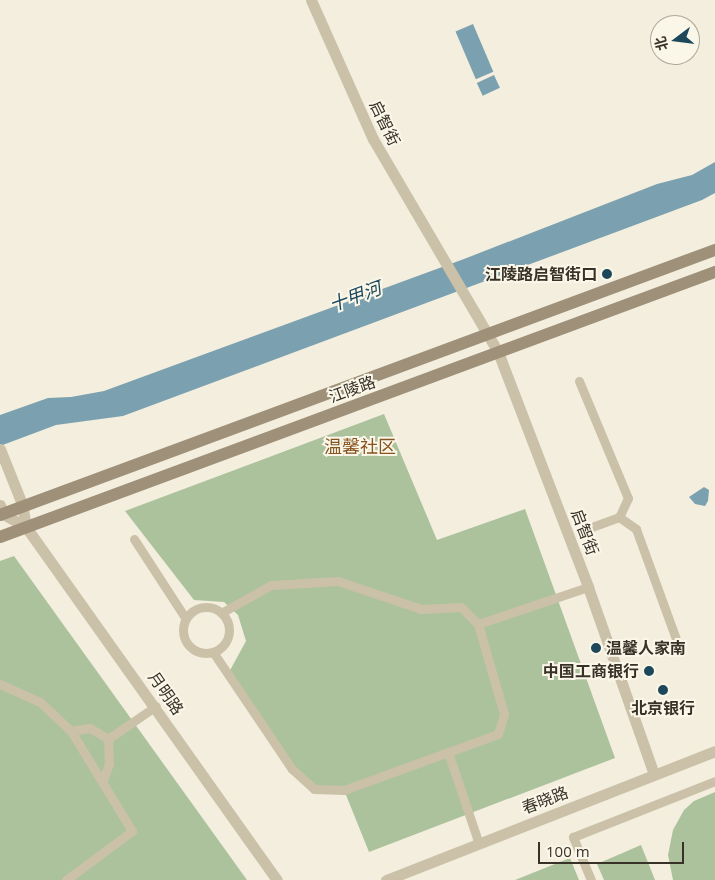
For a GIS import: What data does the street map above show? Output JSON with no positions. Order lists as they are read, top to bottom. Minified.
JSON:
{"streets":{"main road":["江陵路"],"street":["启智街","月明路","春晓路"]},"crossings":[["启智街","江陵路"],["启智街","春晓路"],["江陵路","月明路"]],"districts":["温馨社区"],"water":["十甲河"],"places":["江陵路启智街口","温馨人家南","中国工商银行","北京银行"],"scale_bar":"100 m","north":"left"}
